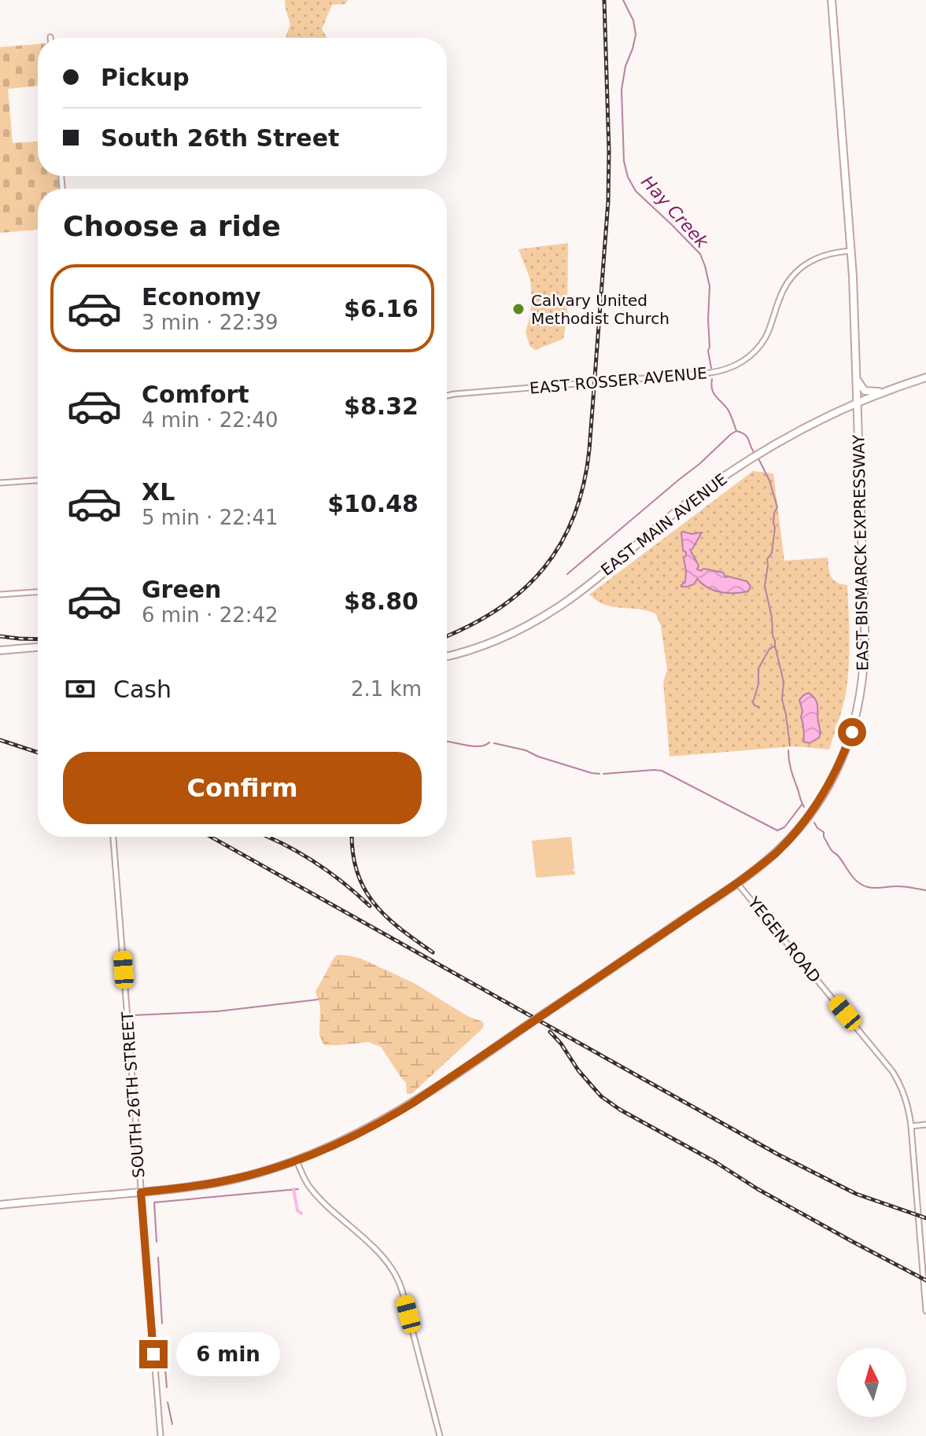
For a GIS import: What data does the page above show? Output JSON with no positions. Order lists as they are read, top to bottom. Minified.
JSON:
{"streets":{"main road":["EAST MAIN AVENUE","EAST BISMARCK EXPRESSWAY"],"street":["EAST ROSSER AVENUE","YEGEN ROAD","SOUTH 26TH STREET"]},"crossings":[["EAST ROSSER AVENUE","EAST BISMARCK EXPRESSWAY"],["EAST MAIN AVENUE","EAST BISMARCK EXPRESSWAY"],["EAST BISMARCK EXPRESSWAY","YEGEN ROAD"],["EAST BISMARCK EXPRESSWAY","SOUTH 26TH STREET"]],"water":["Hay Creek"],"places":["Calvary United Methodist Church"],"north":"top","page":{"banner":["Pickup","South 26th Street"],"heading":"Choose a ride","list":[{"name":"Economy","note":"3 min · 22:39","value":"$6.16"},{"name":"Comfort","note":"4 min · 22:40","value":"$8.32"},{"name":"XL","note":"5 min · 22:41","value":"$10.48"},{"name":"Green","note":"6 min · 22:42","value":"$8.80"}],"pay":["Cash","2.1 km"],"buttons":"Confirm","bubble":"6 min"}}
